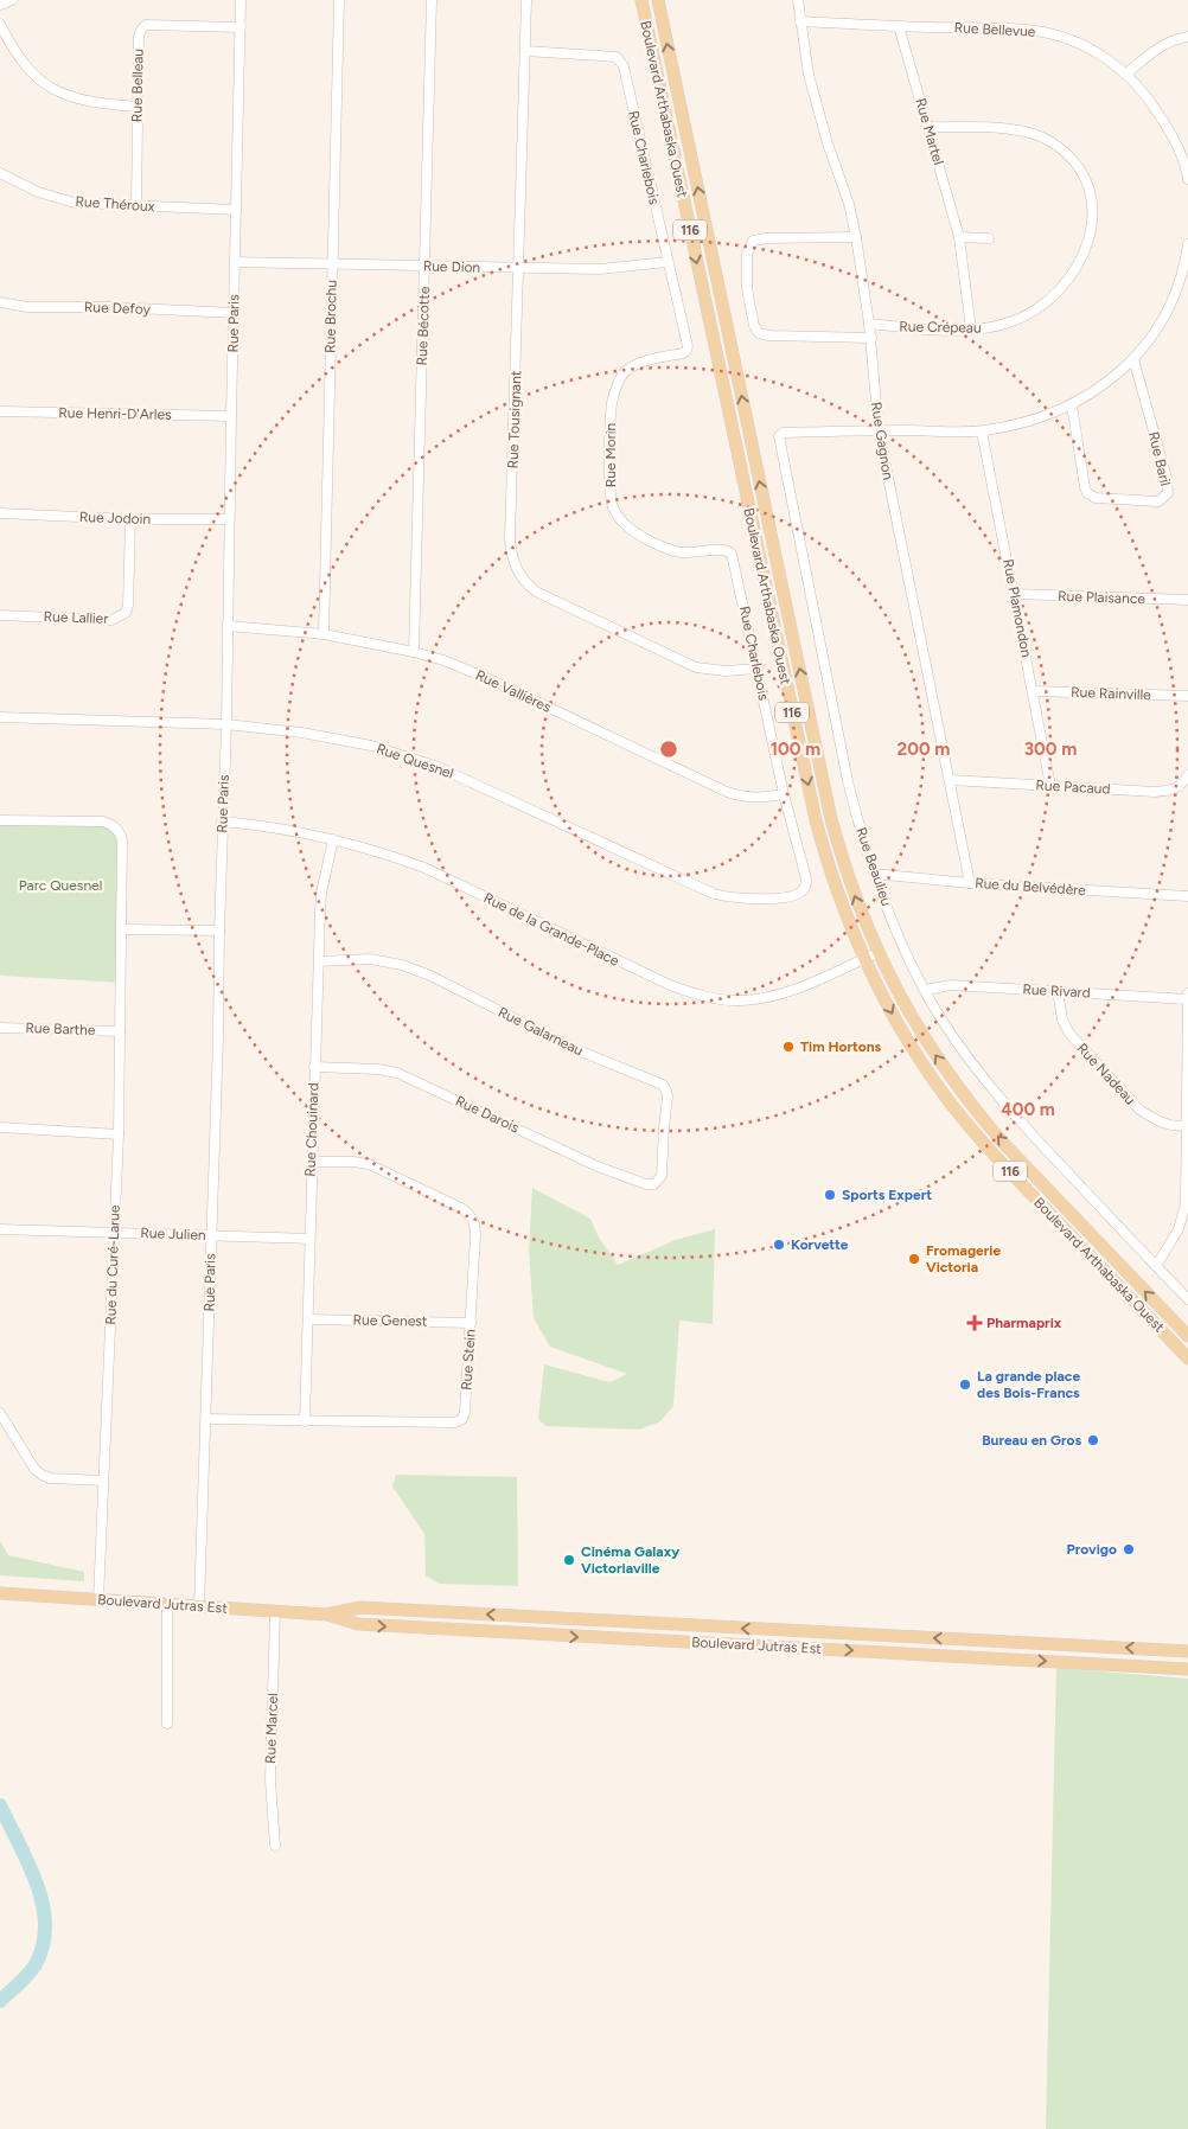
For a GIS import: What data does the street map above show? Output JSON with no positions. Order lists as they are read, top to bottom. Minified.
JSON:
{"streets":{"main road":["Boulevard Arthabaska Ouest","116","Boulevard Jutras Est"],"street":["Rue Bellevue","Rue Belleau","Rue Martel","Rue Charlebois","Rue Théroux","Rue Dion","Rue Defoy","Rue Brochu","Rue Paris","Rue Bécotte","Rue Crépeau","Rue Henri-D'Arles","Rue Tousignant","Rue Gagnon","Rue Morin","Rue Baril","Rue Jodoin","Rue Plaisance","Rue Plamondon","Rue Lallier","Rue Vallières","Rue Rainville","Rue Quesnel","Rue Pacaud","Rue Beaulieu","Rue du Belvédère","Rue de la Grande-Place","Rue Rivard","Rue Barthe","Rue Galarneau","Rue Nadeau","Rue Darois","Rue Chouinard","Rue Julien","Rue du Curé-Larue","Rue Genest","Rue Stein","Rue Marcel"]},"crossings":[["Rue Bellevue","Rue Martel"],["Rue Bellevue","Rue Gagnon"],["Rue Belleau","Rue Théroux"],["Rue Belleau","Rue Paris"],["Boulevard Arthabaska Ouest","Rue de la Grande-Place"],["Rue Martel","Rue Crépeau"],["Rue Charlebois","Rue Dion"],["Rue Charlebois","Rue Tousignant"],["Rue Charlebois","Rue Morin"],["Rue Charlebois","Rue Vallières"],["Rue Charlebois","Rue Quesnel"],["Rue Théroux","Rue Paris"],["Rue Dion","Rue Brochu"],["Rue Dion","Rue Paris"],["Rue Dion","Rue Bécotte"],["Rue Dion","Rue Tousignant"],["Rue Defoy","Rue Paris"],["Rue Brochu","Rue Vallières"],["Rue Paris","Rue Henri-D'Arles"],["Rue Paris","Rue Jodoin"],["Rue Paris","Rue Vallières"],["Rue Paris","Rue Quesnel"],["Rue Paris","Rue de la Grande-Place"],["Rue Paris","Rue Julien"],["Rue Paris","Rue Stein"],["Rue Paris","Boulevard Jutras Est"],["Rue Bécotte","Rue Vallières"],["Rue Crépeau","Rue Gagnon"],["Rue Gagnon","Rue Pacaud"],["Rue Gagnon","Rue Beaulieu"],["Rue Gagnon","Rue du Belvédère"],["Rue Jodoin","Rue Lallier"],["Rue Plaisance","Rue Plamondon"],["Rue Plamondon","Rue Rainville"],["Rue Plamondon","Rue Pacaud"],["Rue Beaulieu","Rue du Belvédère"],["Rue Beaulieu","Rue Rivard"],["Rue de la Grande-Place","Rue Chouinard"],["Rue Rivard","Rue Nadeau"],["Rue Barthe","Rue du Curé-Larue"],["Rue Galarneau","Rue Darois"],["Rue Galarneau","Rue Chouinard"],["Rue Darois","Rue Chouinard"],["Rue Chouinard","Rue Julien"],["Rue Chouinard","Rue Genest"],["Rue Chouinard","Rue Stein"],["Rue Julien","Rue du Curé-Larue"],["Rue du Curé-Larue","Boulevard Jutras Est"],["Rue Genest","Rue Stein"],["Boulevard Jutras Est","Rue Marcel"]],"parks":["Parc Quesnel"],"places":{"other":["Tim Hortons","Sports Expert","Korvette","Fromagerie Victoria","La grande place des Bois-Francs","Bureau en Gros","Provigo","Cinéma Galaxy Victoriaville"],"health":["Pharmaprix"]},"rings":["100 m","200 m","300 m","400 m"]}
